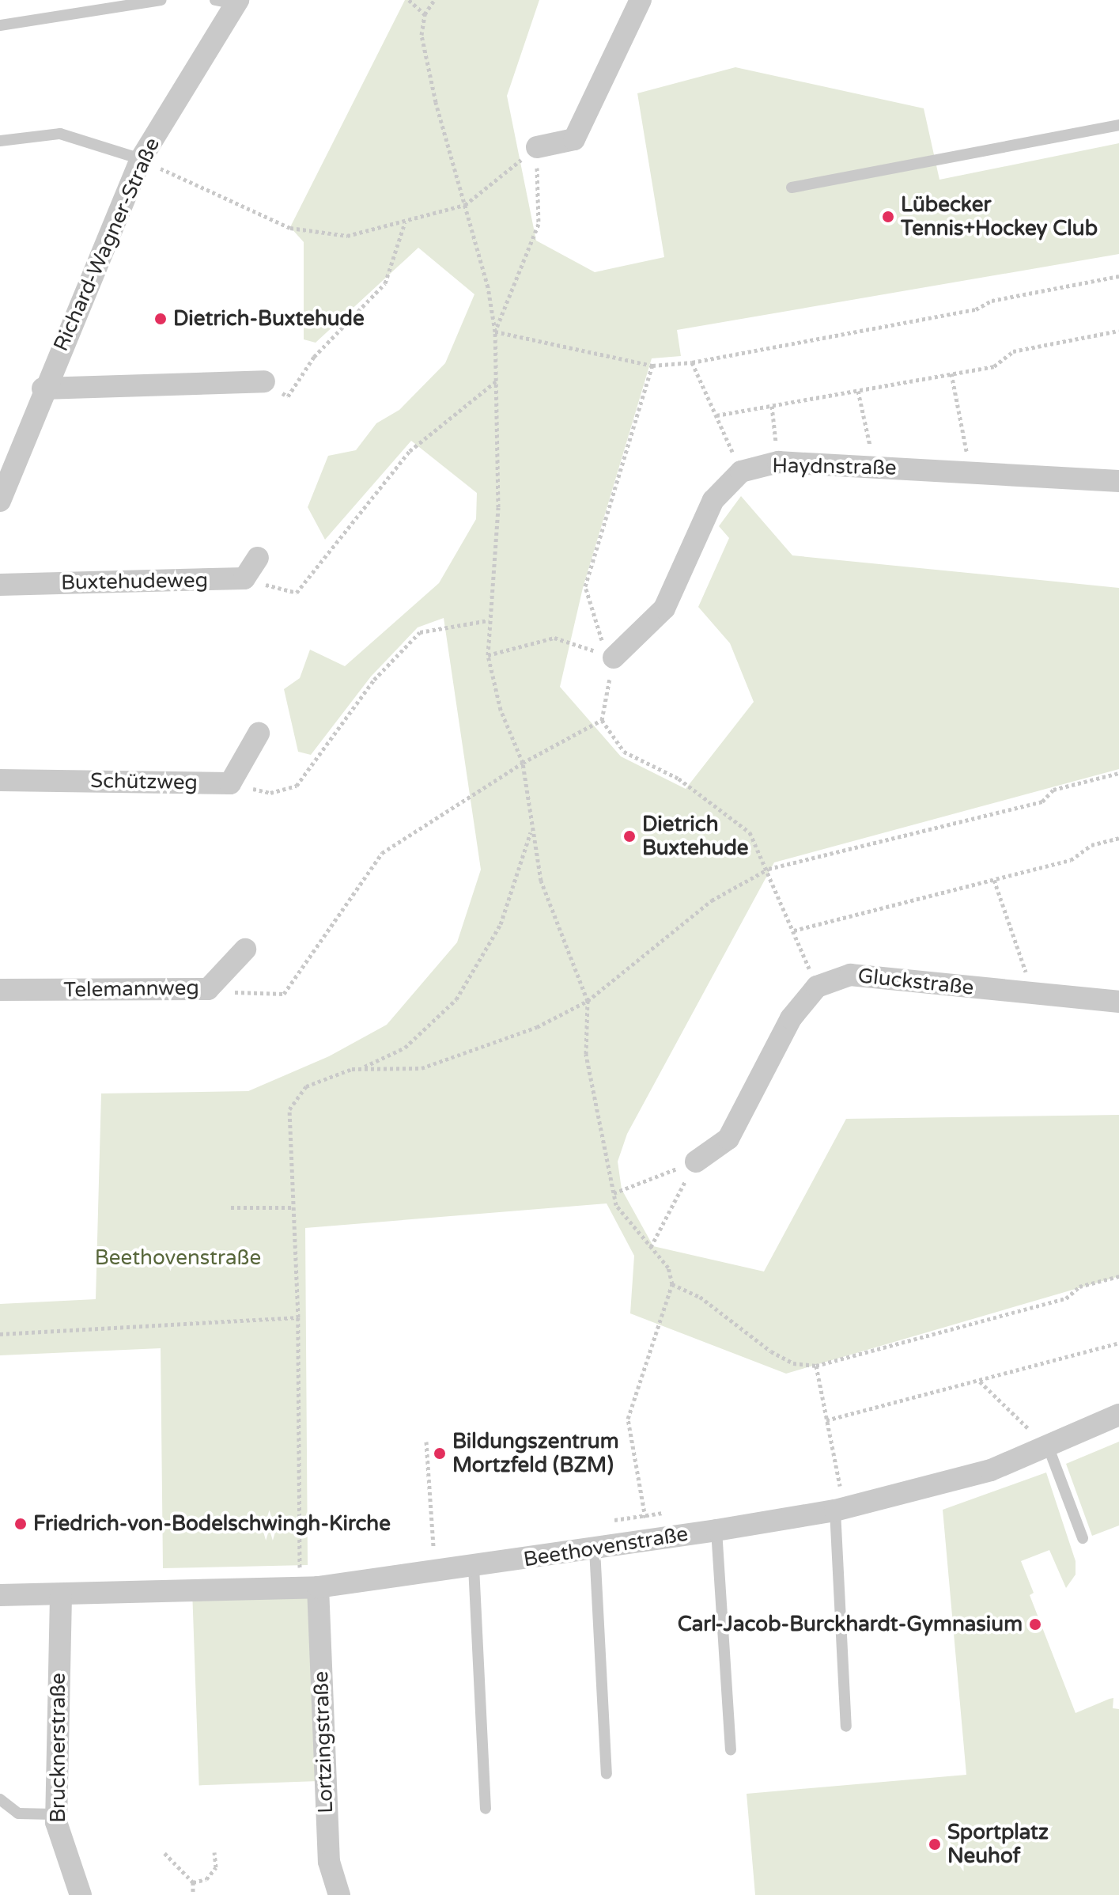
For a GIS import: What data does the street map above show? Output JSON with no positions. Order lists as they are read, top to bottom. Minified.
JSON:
{"streets":{"street":["Richard-Wagner-Straße","Haydnstraße","Buxtehudeweg","Schützweg","Gluckstraße","Telemannweg","Beethovenstraße","Lortzingstraße","Brucknerstraße"]},"crossings":[["Beethovenstraße","Lortzingstraße"],["Beethovenstraße","Brucknerstraße"]],"parks":["Beethovenstraße"],"places":["Lübecker Tennis+Hockey Club","Dietrich-Buxtehude","Dietrich Buxtehude","Bildungszentrum Mortzfeld (BZM)","Friedrich-von-Bodelschwingh-Kirche","Carl-Jacob-Burckhardt-Gymnasium","Sportplatz Neuhof"]}
